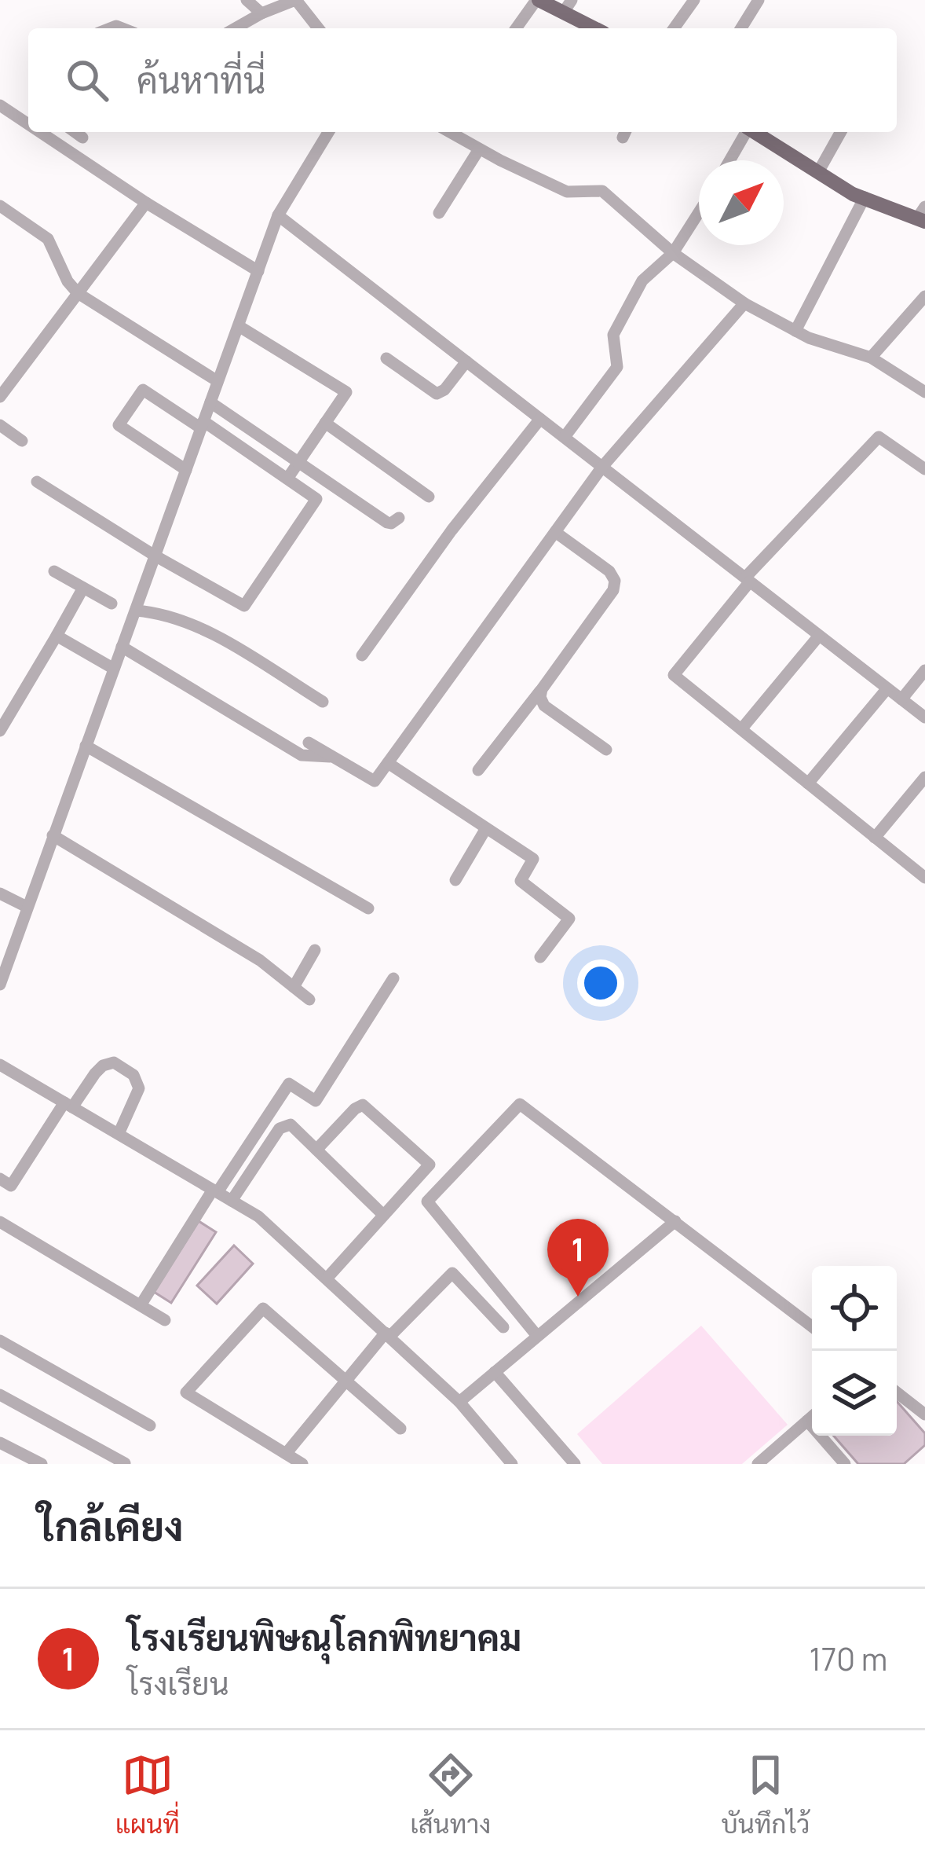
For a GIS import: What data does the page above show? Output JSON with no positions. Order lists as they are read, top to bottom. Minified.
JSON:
{"north":"top right","page":{"search":"ค้นหาที่นี่","pins":"1","heading":"ใกล้เคียง","list":[{"mark":"1","name":"โรงเรียนพิษณุโลกพิทยาคม","note":"โรงเรียน","value":"170 m"}],"nav":["แผนที่","เส้นทาง","บันทึกไว้"]}}
